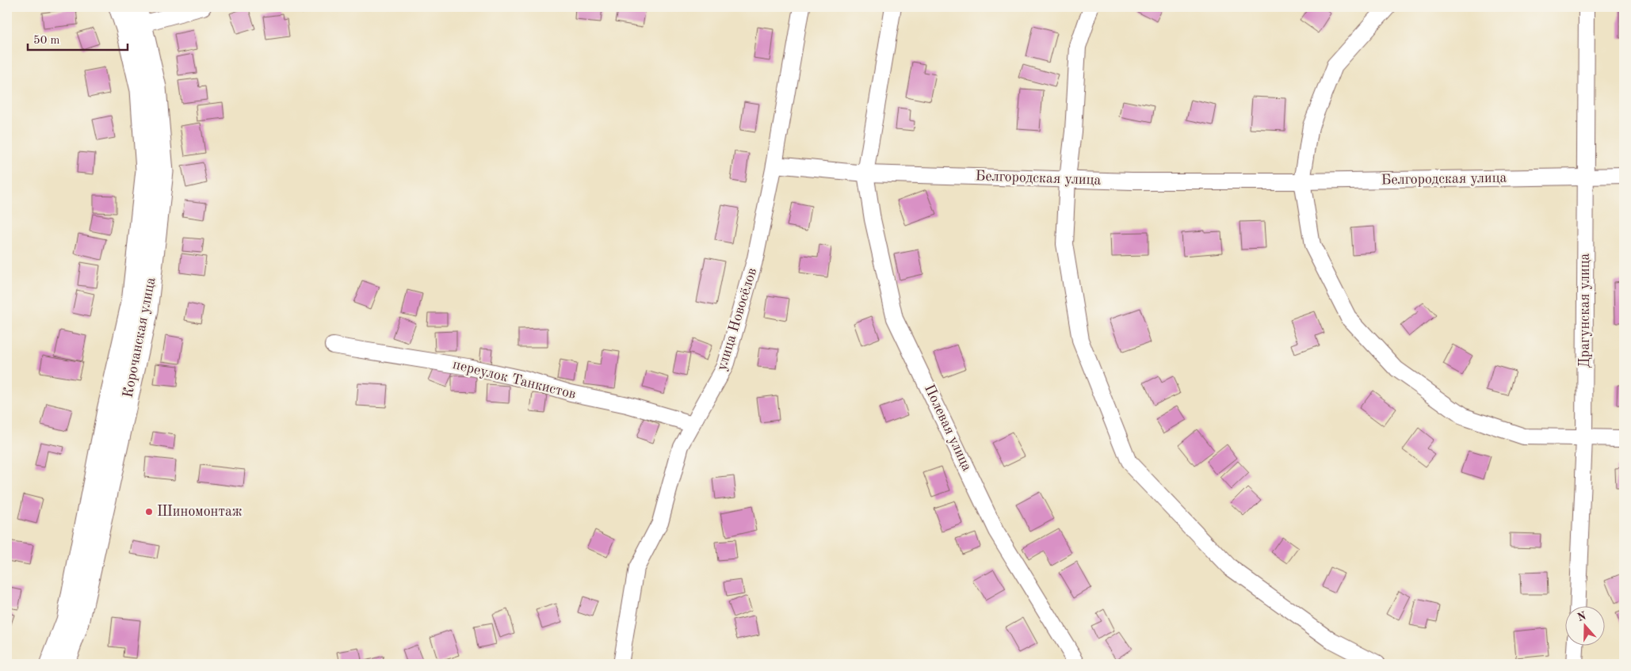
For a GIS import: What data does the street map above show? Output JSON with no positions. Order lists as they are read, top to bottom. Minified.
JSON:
{"streets":{"main road":["Корочанская улица"],"street":["Белгородская улица","Драгунская улица","улица Новосёлов","переулок Танкистов","Полевая улица"]},"crossings":[["Белгородская улица","Драгунская улица"],["Белгородская улица","улица Новосёлов"],["Белгородская улица","Полевая улица"],["улица Новосёлов","переулок Танкистов"]],"places":["Шиномонтаж"],"scale_bar":"50 m","north":"top"}
